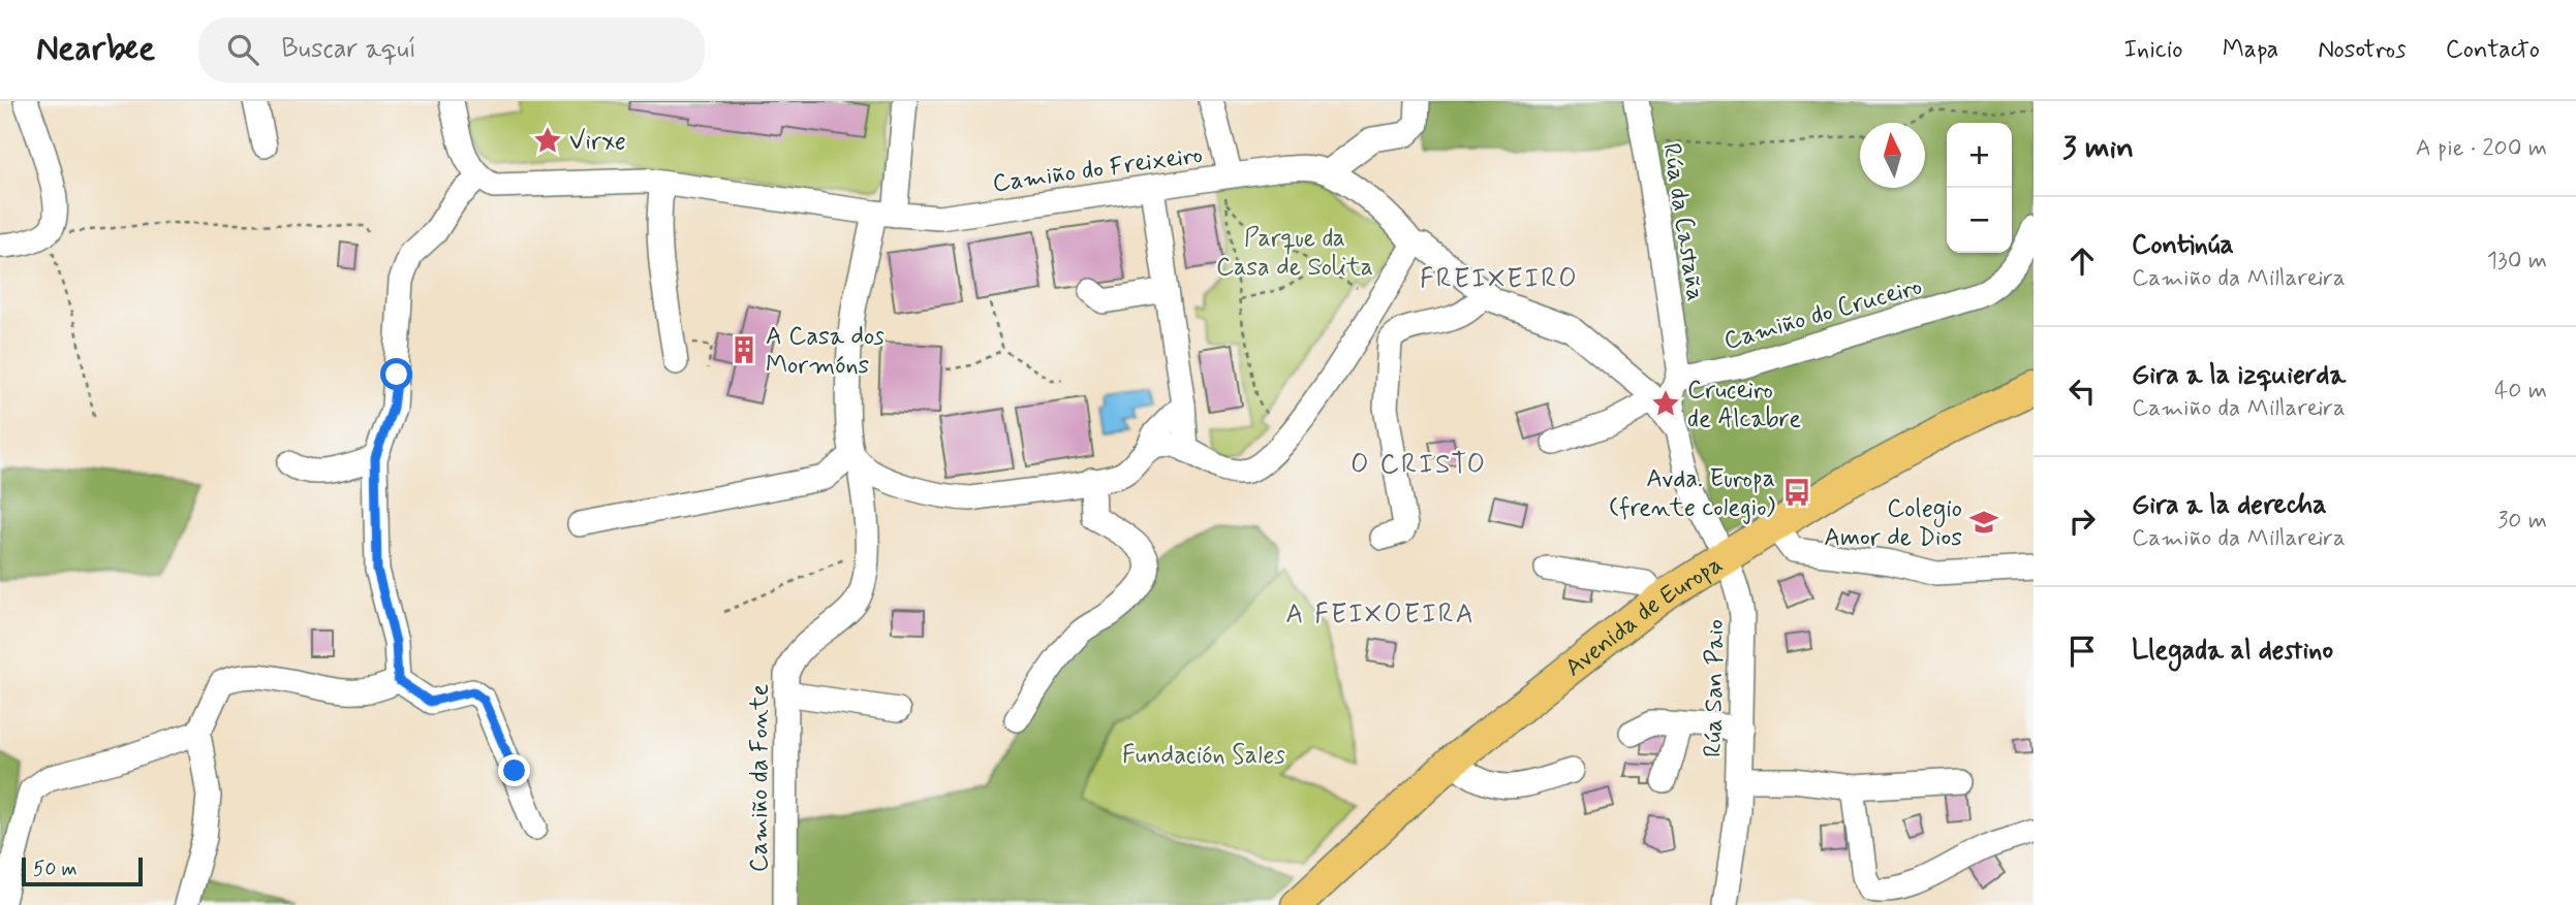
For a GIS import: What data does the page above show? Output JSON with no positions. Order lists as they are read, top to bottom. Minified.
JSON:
{"streets":{"main road":["Avenida de Europa"],"street":["Camiño do Freixeiro","Rúa da Castaña","Camiño do Cruceiro","Rúa San Paio","Camiño da Fonte"]},"crossings":[["Camiño do Freixeiro","Rúa da Castaña"],["Camiño do Freixeiro","Camiño do Cruceiro"],["Camiño do Freixeiro","Avenida de Europa"],["Camiño do Freixeiro","Rúa San Paio"],["Camiño do Freixeiro","Camiño da Fonte"],["Rúa da Castaña","Camiño do Cruceiro"],["Avenida de Europa","Rúa San Paio"]],"districts":["FREIXEIRO","O CRISTO","A FEIXOEIRA"],"parks":["Parque da Casa de Solita","Fundación Sales"],"places":{"place":["Virxe","Cruceiro de Alcabre"],"building":["A Casa dos Mormóns"],"bus stop":["Avda. Europa (frente colegio)"],"school or university":["Colegio Amor de Dios"]},"scale_bar":"50 m","north":"top","page":{"header":"Nearbee","search":"Buscar aquí","nav":["Inicio","Mapa","Nosotros","Contacto"],"heading":["3 min","A pie · 200 m"],"map_buttons":["+","−"],"list":[["Continúa","Camiño da Millareira","130 m"],["Gira a la izquierda","Camiño da Millareira","40 m"],["Gira a la derecha","Camiño da Millareira","30 m"],"Llegada al destino"],"scale":"50 m"}}
